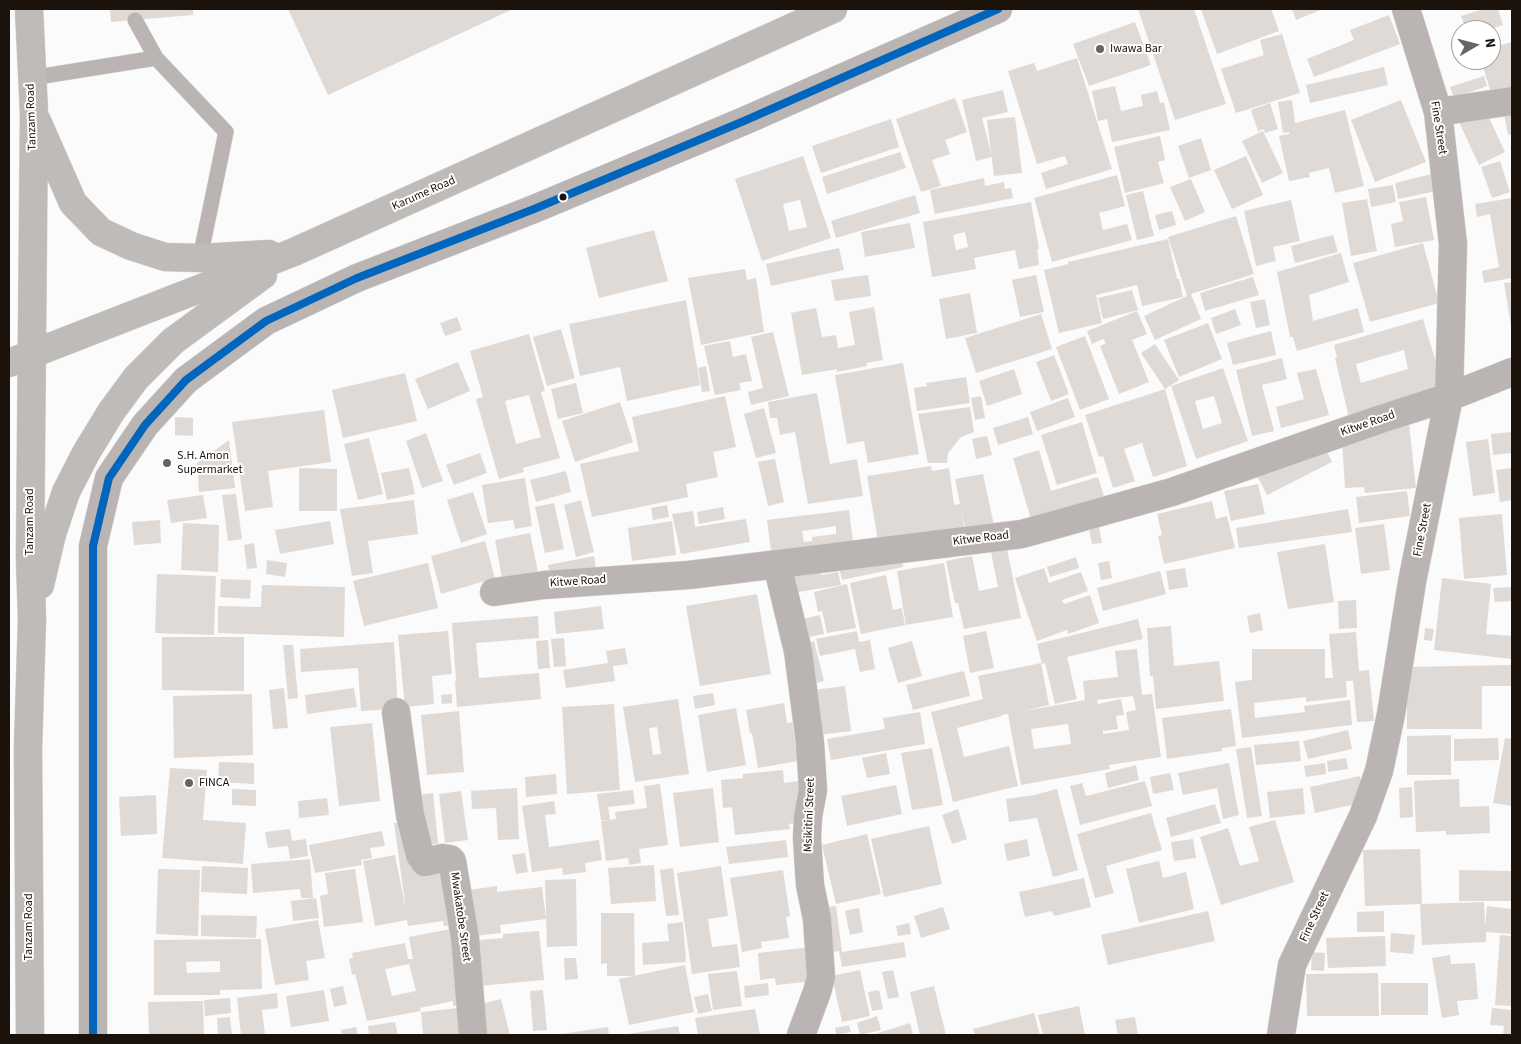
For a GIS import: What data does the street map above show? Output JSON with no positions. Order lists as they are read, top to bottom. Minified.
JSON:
{"streets":{"highway":["Tanzam Road","Karume Road"],"street":["Fine Street","Kitwe Road","Msikitini Street","Mwakatobe Street"]},"crossings":[["Tanzam Road","Karume Road"],["Fine Street","Kitwe Road"],["Kitwe Road","Msikitini Street"]],"places":["Iwawa Bar","S.H. Amon Supermarket","FINCA"],"north":"right"}
